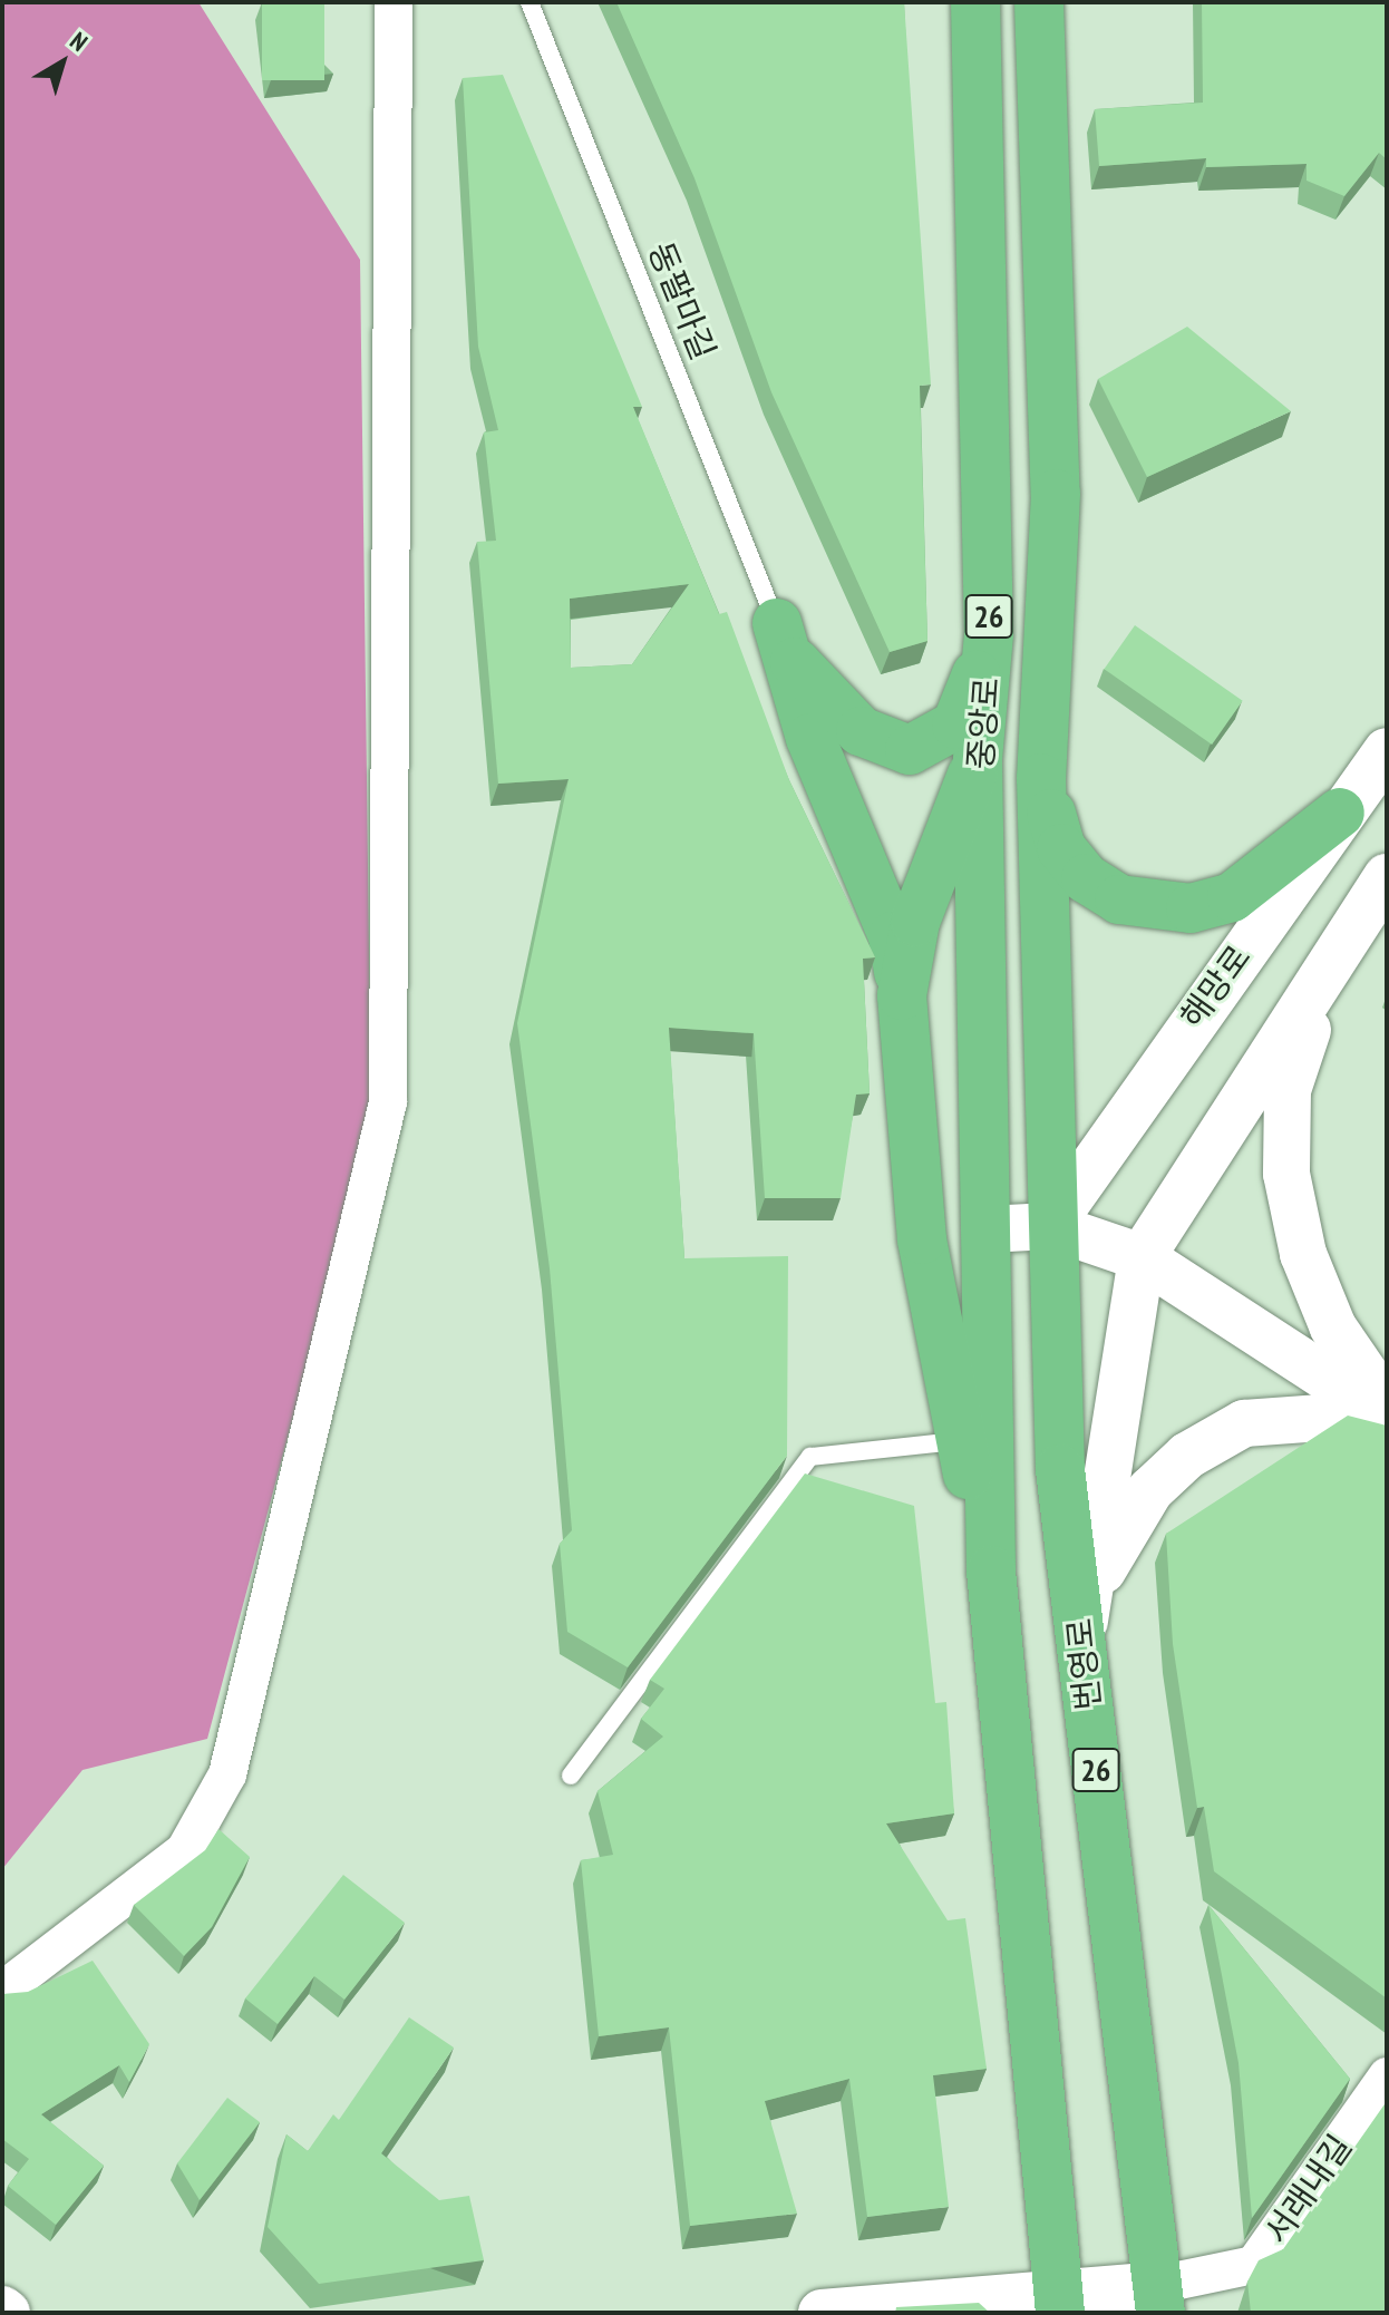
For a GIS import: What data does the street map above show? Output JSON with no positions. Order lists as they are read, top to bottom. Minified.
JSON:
{"streets":{"main road":["26","중앙로","번영로"],"street":["해망로","서래내길"],"lane":["동팔마길"]},"crossings":[["26","중앙로"],["중앙로","해망로"],["중앙로","번영로"],["해망로","번영로"],["번영로","서래내길"]],"north":"top right"}
